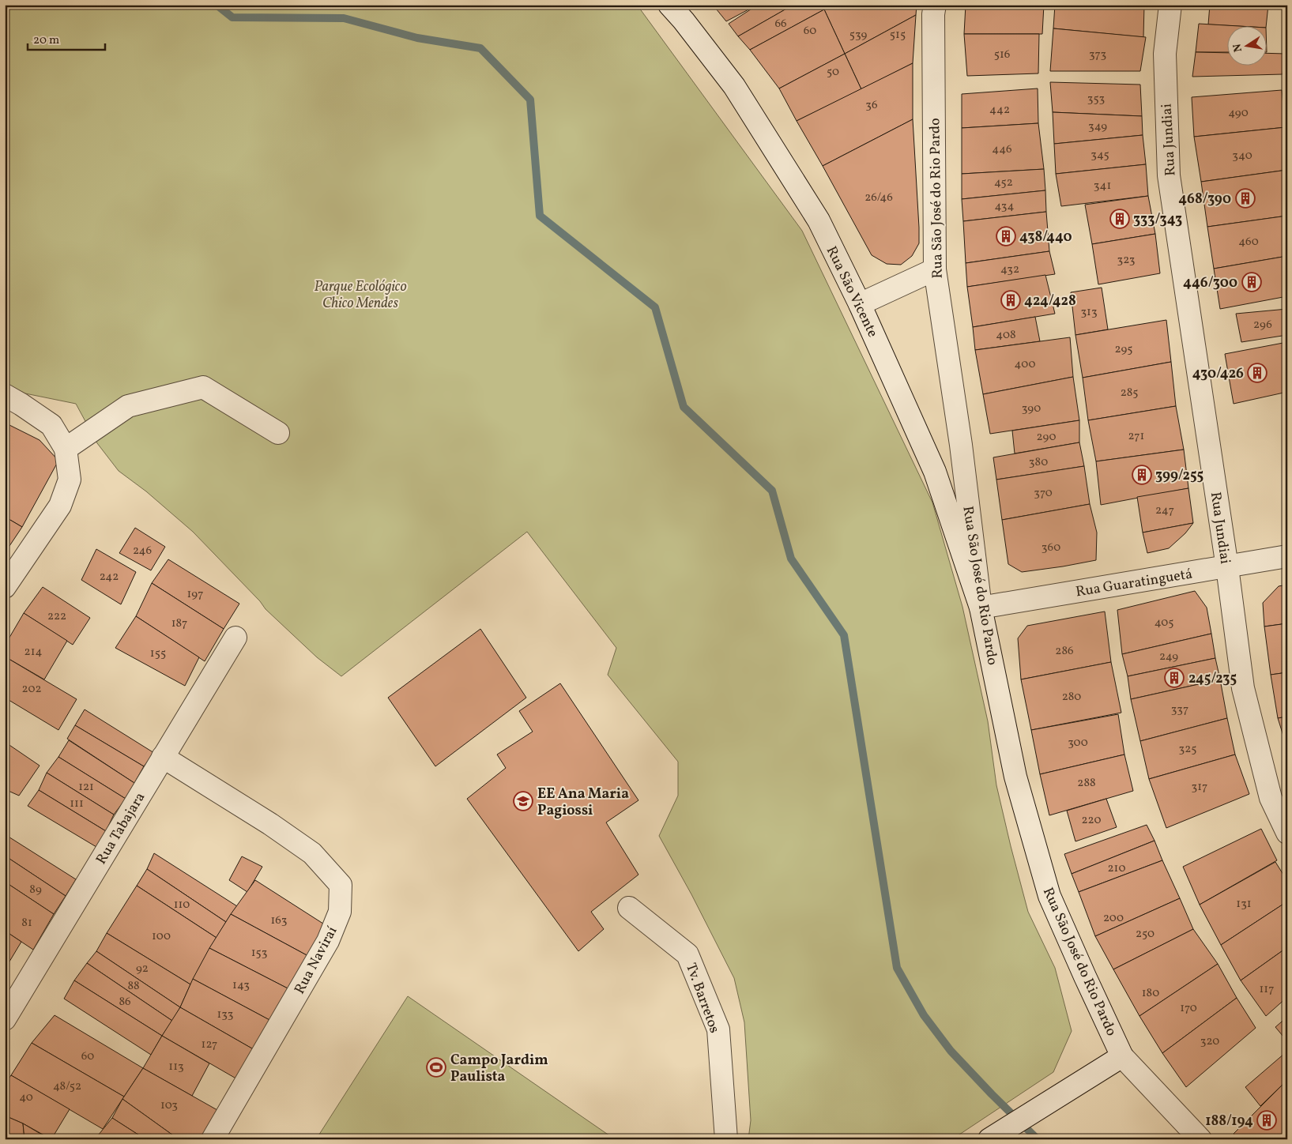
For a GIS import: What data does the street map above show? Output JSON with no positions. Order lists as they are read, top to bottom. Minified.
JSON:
{"streets":{"street":["Rua Jundiai","Rua São José do Rio Pardo","Rua São Vicente","Rua Guaratinguetá","Rua Tabajara","Rua Naviraí","Tv. Barretos"]},"crossings":[["Rua Jundiai","Rua Guaratinguetá"],["Rua São José do Rio Pardo","Rua São Vicente"],["Rua São José do Rio Pardo","Rua Guaratinguetá"],["Rua São Vicente","Rua Guaratinguetá"],["Rua Tabajara","Rua Naviraí"]],"parks":["Parque Ecológico Chico Mendes"],"places":{"building":["468/390","333/343","438/440","446/300","424/428","430/426","399/255","245/235","188/194"],"school or university":["EE Ana Maria Pagiossi"],"sports":["Campo Jardim Paulista"]},"house_numbers":["66","60","539","515","516","373","50","353","36","442","490","349","446","345","340","452","341","26/46","434","460","323","432","313","296","408","295","400","285","390","271","290","380","370","247","360","246","242","197","222","405","187","286","214","155","249","202","280","337","300","325","288","121","317","111","220","210","89","131","110","200","163","81","250","100","153","92","143","88","117","180","86","170","133","320","127","60","113","48/52","40","103"],"scale_bar":"20 m","north":"left"}
